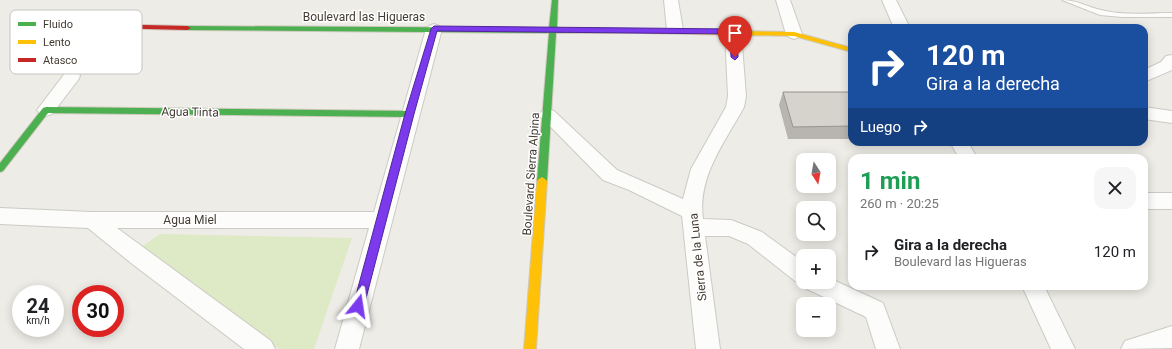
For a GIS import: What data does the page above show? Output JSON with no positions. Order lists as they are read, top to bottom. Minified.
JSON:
{"streets":{"street":["Boulevard las Higueras","Agua Tinta","Boulevard Sierra Alpina","Agua Miel","Sierra de la Luna"]},"crossings":[["Boulevard las Higueras","Boulevard Sierra Alpina"],["Boulevard las Higueras","Sierra de la Luna"]],"legend":["Fluido","Lento","Atasco"],"north":"bottom","page":{"turn":["120 m","Gira a la derecha"],"then":"Luego","map_buttons":["+","−"],"heading":["1 min","260 m · 20:25"],"list":[{"name":"Gira a la derecha","note":"Boulevard las Higueras","value":"120 m"}],"speed":"24 km/h","limit":"30"}}
